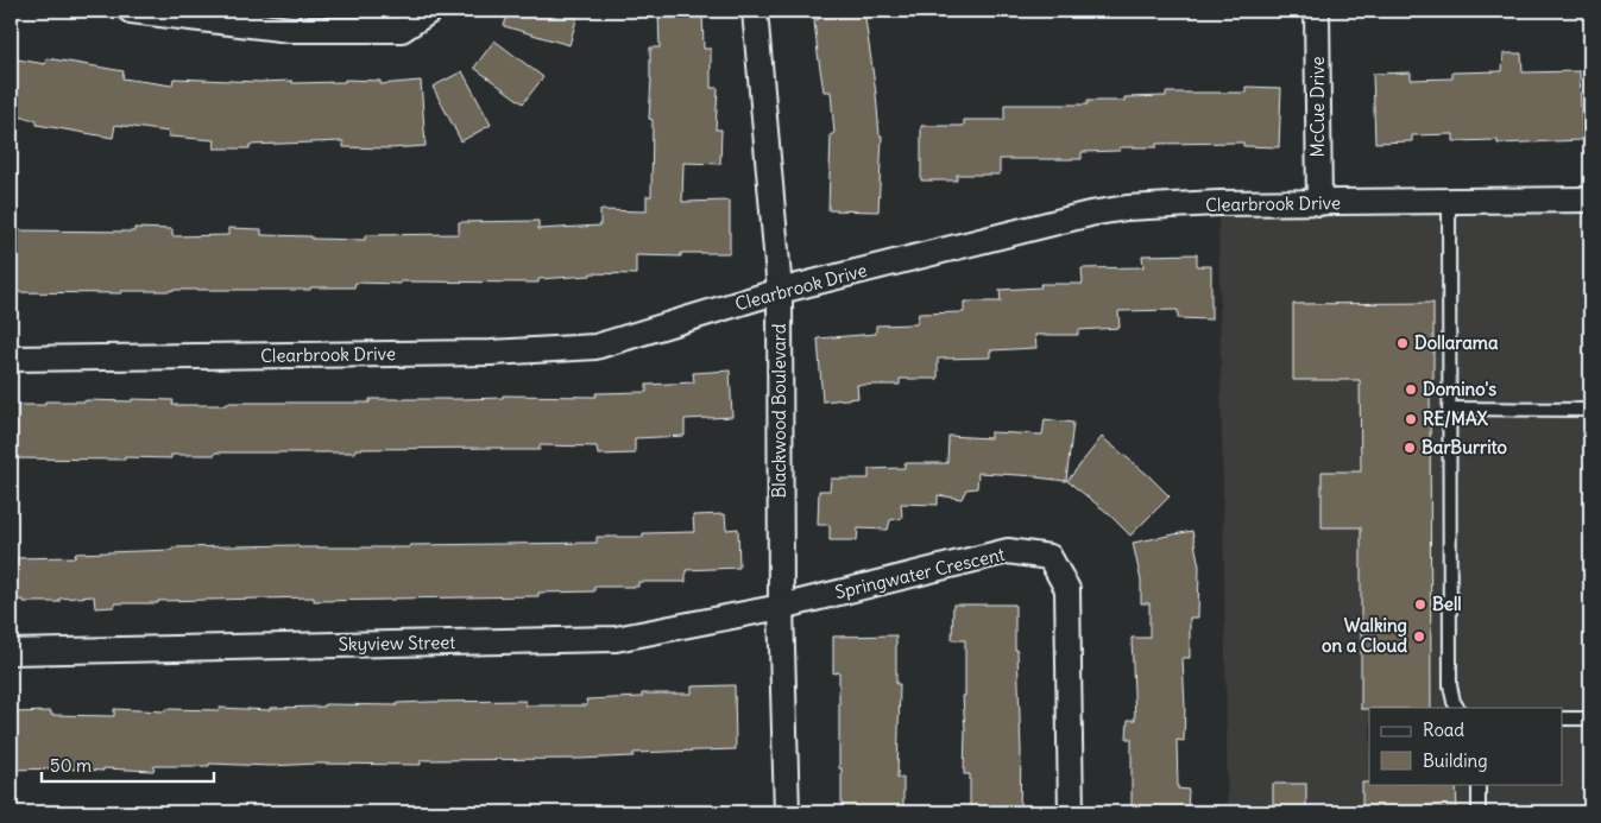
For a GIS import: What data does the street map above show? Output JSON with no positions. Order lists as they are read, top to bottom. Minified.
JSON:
{"streets":{"street":["McCue Drive","Clearbrook Drive","Blackwood Boulevard","Springwater Crescent","Skyview Street"]},"crossings":[["McCue Drive","Clearbrook Drive"],["Clearbrook Drive","Blackwood Boulevard"],["Blackwood Boulevard","Springwater Crescent"],["Blackwood Boulevard","Skyview Street"],["Springwater Crescent","Skyview Street"]],"places":["Dollarama","Domino's","RE/MAX","BarBurrito","Bell","Walking on a Cloud"],"legend":["Road","Building"],"scale_bar":"50 m"}
